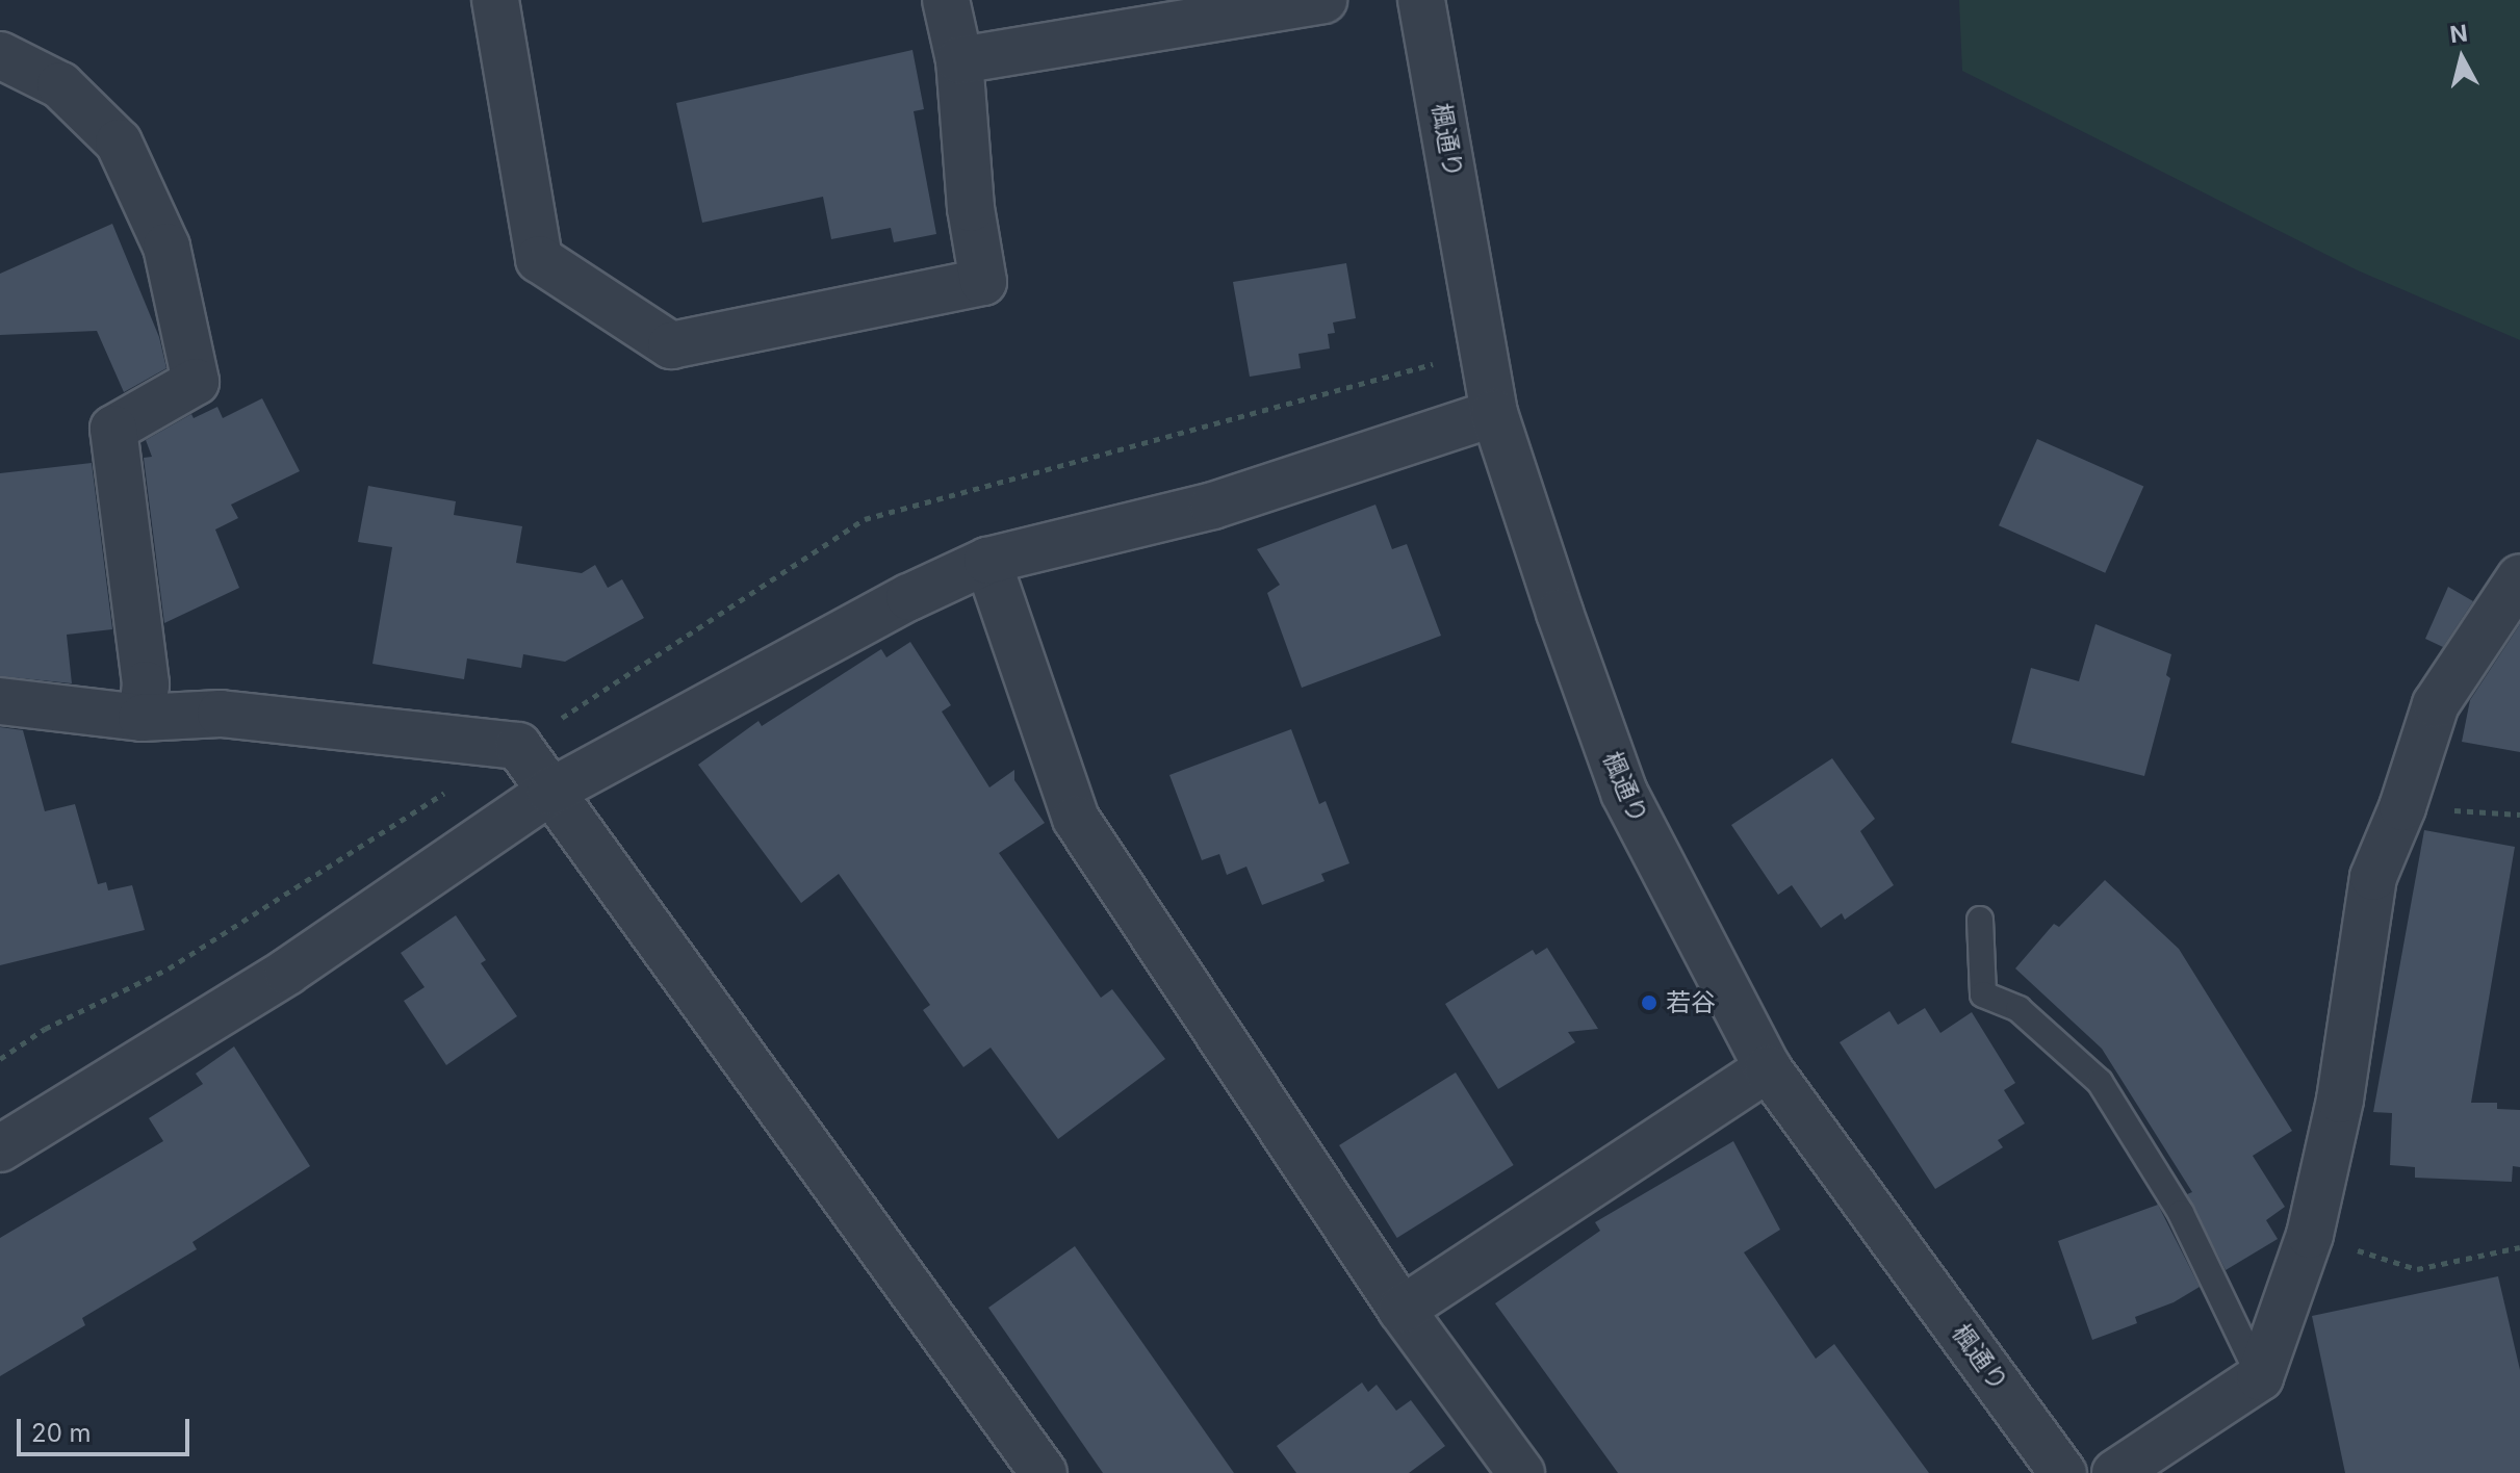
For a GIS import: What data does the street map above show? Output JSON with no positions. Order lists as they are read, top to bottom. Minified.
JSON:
{"streets":{"street":["楓通り"]},"places":["若谷"],"scale_bar":"20 m","north":"top"}
